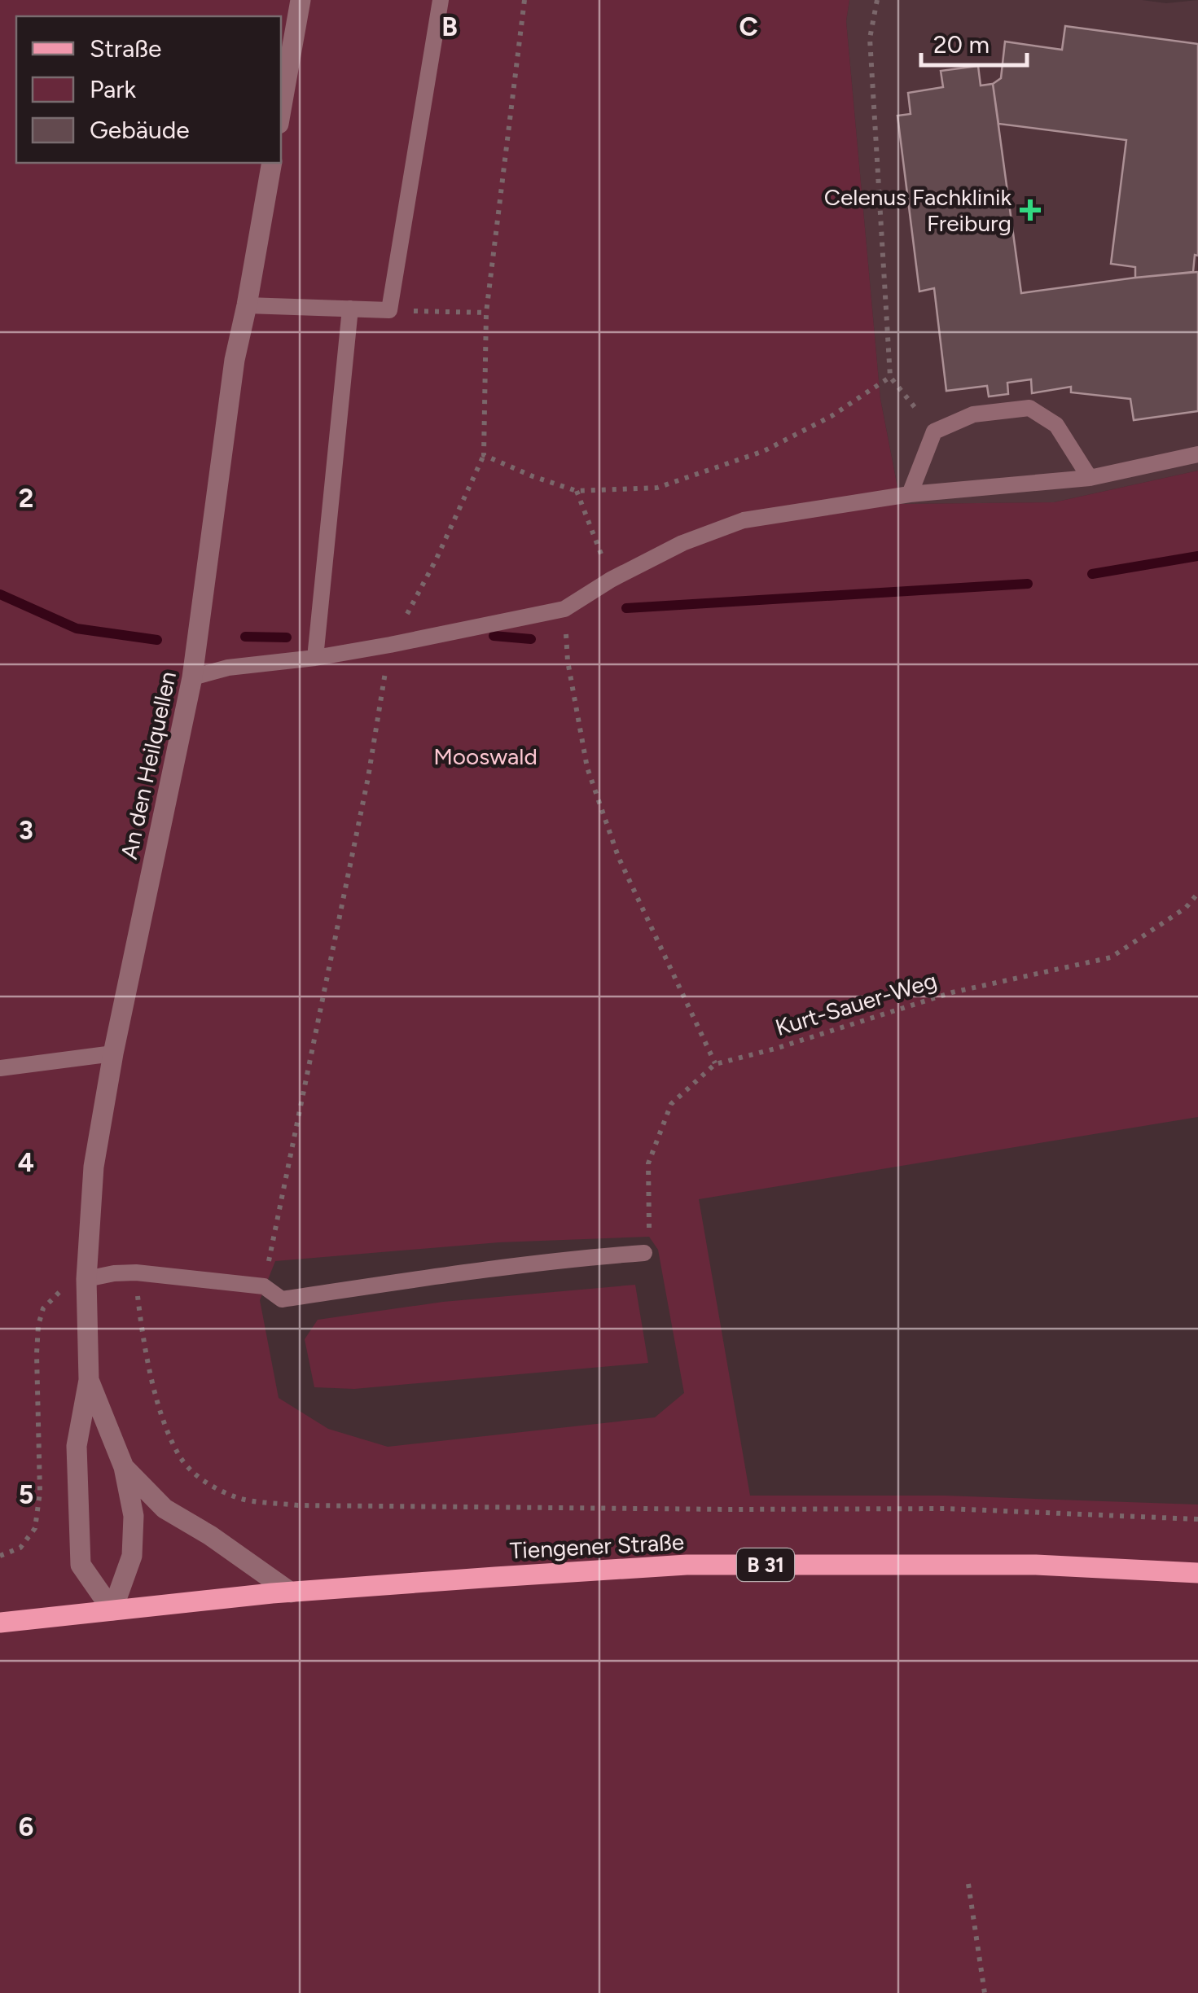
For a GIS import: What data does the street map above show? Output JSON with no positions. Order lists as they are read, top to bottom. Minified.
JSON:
{"streets":{"main road":["Tiengener Straße","B 31"],"street":["An den Heilquellen"],"path":["Kurt-Sauer-Weg"]},"crossings":[["An den Heilquellen","Tiengener Straße"]],"parks":["Mooswald"],"places":{"health":["Celenus Fachklinik Freiburg"]},"legend":["Straße","Park","Gebäude"],"scale_bar":"20 m","grid":{"columns":["B","C"],"rows":["2","3","4","5","6"]}}
